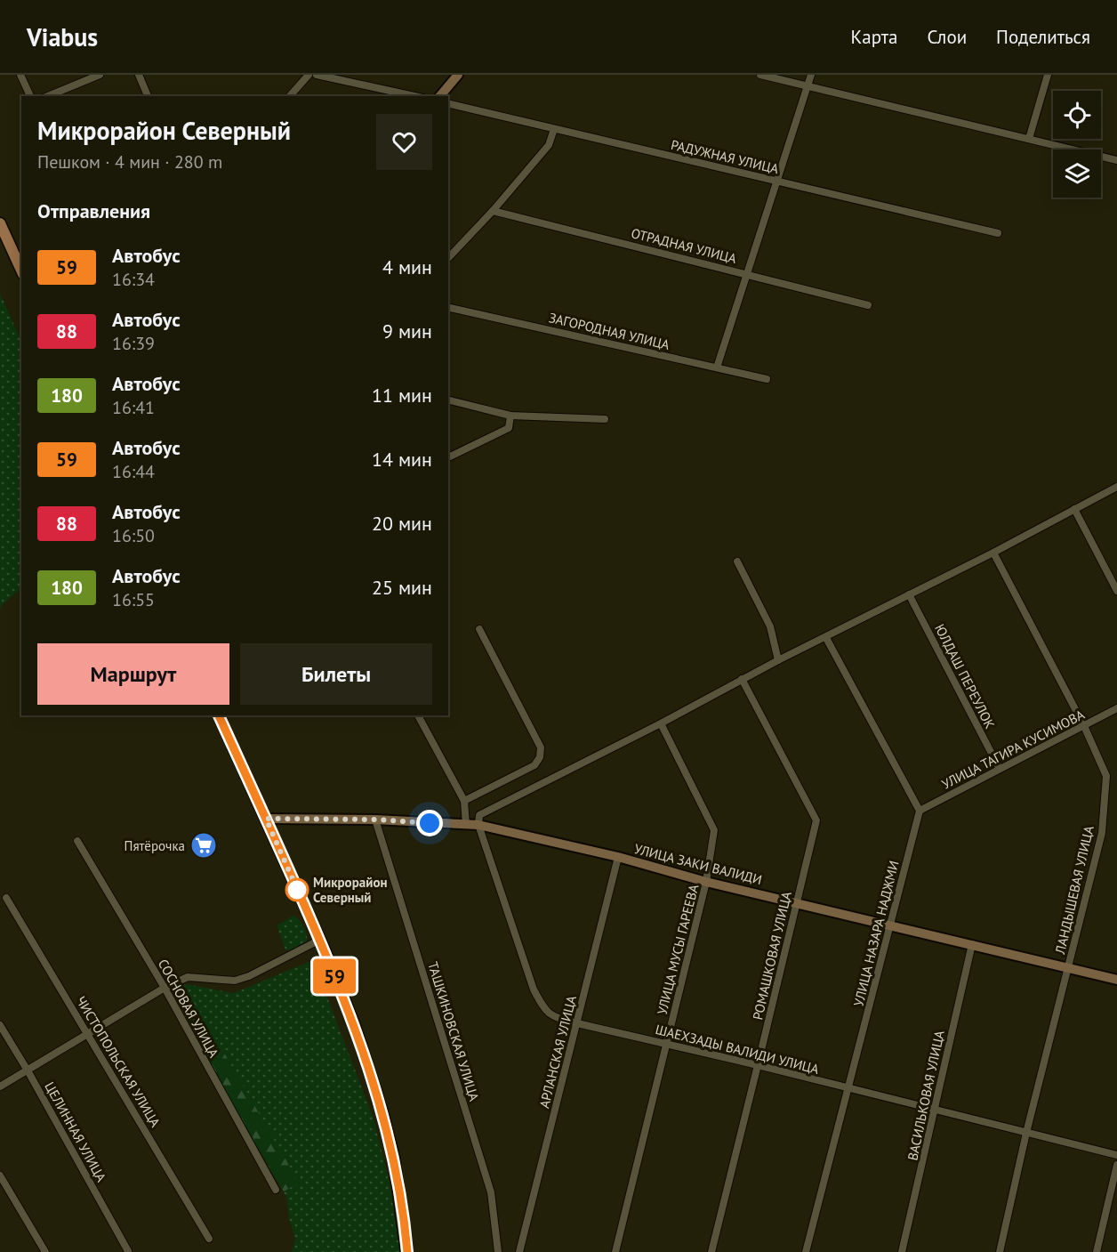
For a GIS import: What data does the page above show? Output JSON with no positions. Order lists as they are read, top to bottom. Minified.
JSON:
{"streets":{"street":["РАДУЖНАЯ УЛИЦА","ОТРАДНАЯ УЛИЦА","ЗАГОРОДНАЯ УЛИЦА","ЮЛДАШ ПЕРЕУЛОК","УЛИЦА ТАГИРА КУСИМОВА","УЛИЦА ЗАКИ ВАЛИДИ","ЛАНДЫШЕВАЯ УЛИЦА","УЛИЦА НАЗАРА НАДЖМИ","УЛИЦА МУСЫ ГАРЕЕВА","РОМАШКОВАЯ УЛИЦА","СОСНОВАЯ УЛИЦА","ТАШКИНОВСКАЯ УЛИЦА","ШАЕХЗАДЫ ВАЛИДИ УЛИЦА","АРЛАНСКАЯ УЛИЦА","ЧИСТОПОЛЬСКАЯ УЛИЦА","ВАСИЛЬКОВАЯ УЛИЦА","ЦЕЛИННАЯ УЛИЦА"]},"crossings":[["ЮЛДАШ ПЕРЕУЛОК","УЛИЦА ТАГИРА КУСИМОВА"],["УЛИЦА ТАГИРА КУСИМОВА","ЛАНДЫШЕВАЯ УЛИЦА"],["УЛИЦА ТАГИРА КУСИМОВА","УЛИЦА НАЗАРА НАДЖМИ"],["УЛИЦА ЗАКИ ВАЛИДИ","ЛАНДЫШЕВАЯ УЛИЦА"],["УЛИЦА ЗАКИ ВАЛИДИ","УЛИЦА НАЗАРА НАДЖМИ"],["УЛИЦА ЗАКИ ВАЛИДИ","УЛИЦА МУСЫ ГАРЕЕВА"],["УЛИЦА ЗАКИ ВАЛИДИ","РОМАШКОВАЯ УЛИЦА"],["УЛИЦА ЗАКИ ВАЛИДИ","ТАШКИНОВСКАЯ УЛИЦА"],["УЛИЦА ЗАКИ ВАЛИДИ","ШАЕХЗАДЫ ВАЛИДИ УЛИЦА"],["УЛИЦА ЗАКИ ВАЛИДИ","АРЛАНСКАЯ УЛИЦА"],["УЛИЦА ЗАКИ ВАЛИДИ","ВАСИЛЬКОВАЯ УЛИЦА"],["ЛАНДЫШЕВАЯ УЛИЦА","ШАЕХЗАДЫ ВАЛИДИ УЛИЦА"],["УЛИЦА НАЗАРА НАДЖМИ","ШАЕХЗАДЫ ВАЛИДИ УЛИЦА"],["УЛИЦА МУСЫ ГАРЕЕВА","ШАЕХЗАДЫ ВАЛИДИ УЛИЦА"],["РОМАШКОВАЯ УЛИЦА","ШАЕХЗАДЫ ВАЛИДИ УЛИЦА"],["ШАЕХЗАДЫ ВАЛИДИ УЛИЦА","АРЛАНСКАЯ УЛИЦА"],["ШАЕХЗАДЫ ВАЛИДИ УЛИЦА","ВАСИЛЬКОВАЯ УЛИЦА"]],"places":{"supermarket":["Пятёрочка"],"other":["Микрорайон Северный"]},"lines":["bus line 59"],"page":{"header":"Viabus","nav":["Карта","Слои","Поделиться"],"on_map":"59","heading":[["Микрорайон Северный","Пешком · 4 мин · 280 m"],"Отправления"],"list":[{"mark":"59","name":"Автобус","note":"16:34","value":"4 мин"},{"mark":"88","name":"Автобус","note":"16:39","value":"9 мин"},{"mark":"180","name":"Автобус","note":"16:41","value":"11 мин"},{"mark":"59","name":"Автобус","note":"16:44","value":"14 мин"},{"mark":"88","name":"Автобус","note":"16:50","value":"20 мин"},{"mark":"180","name":"Автобус","note":"16:55","value":"25 мин"}],"buttons":["Маршрут","Билеты"]}}
